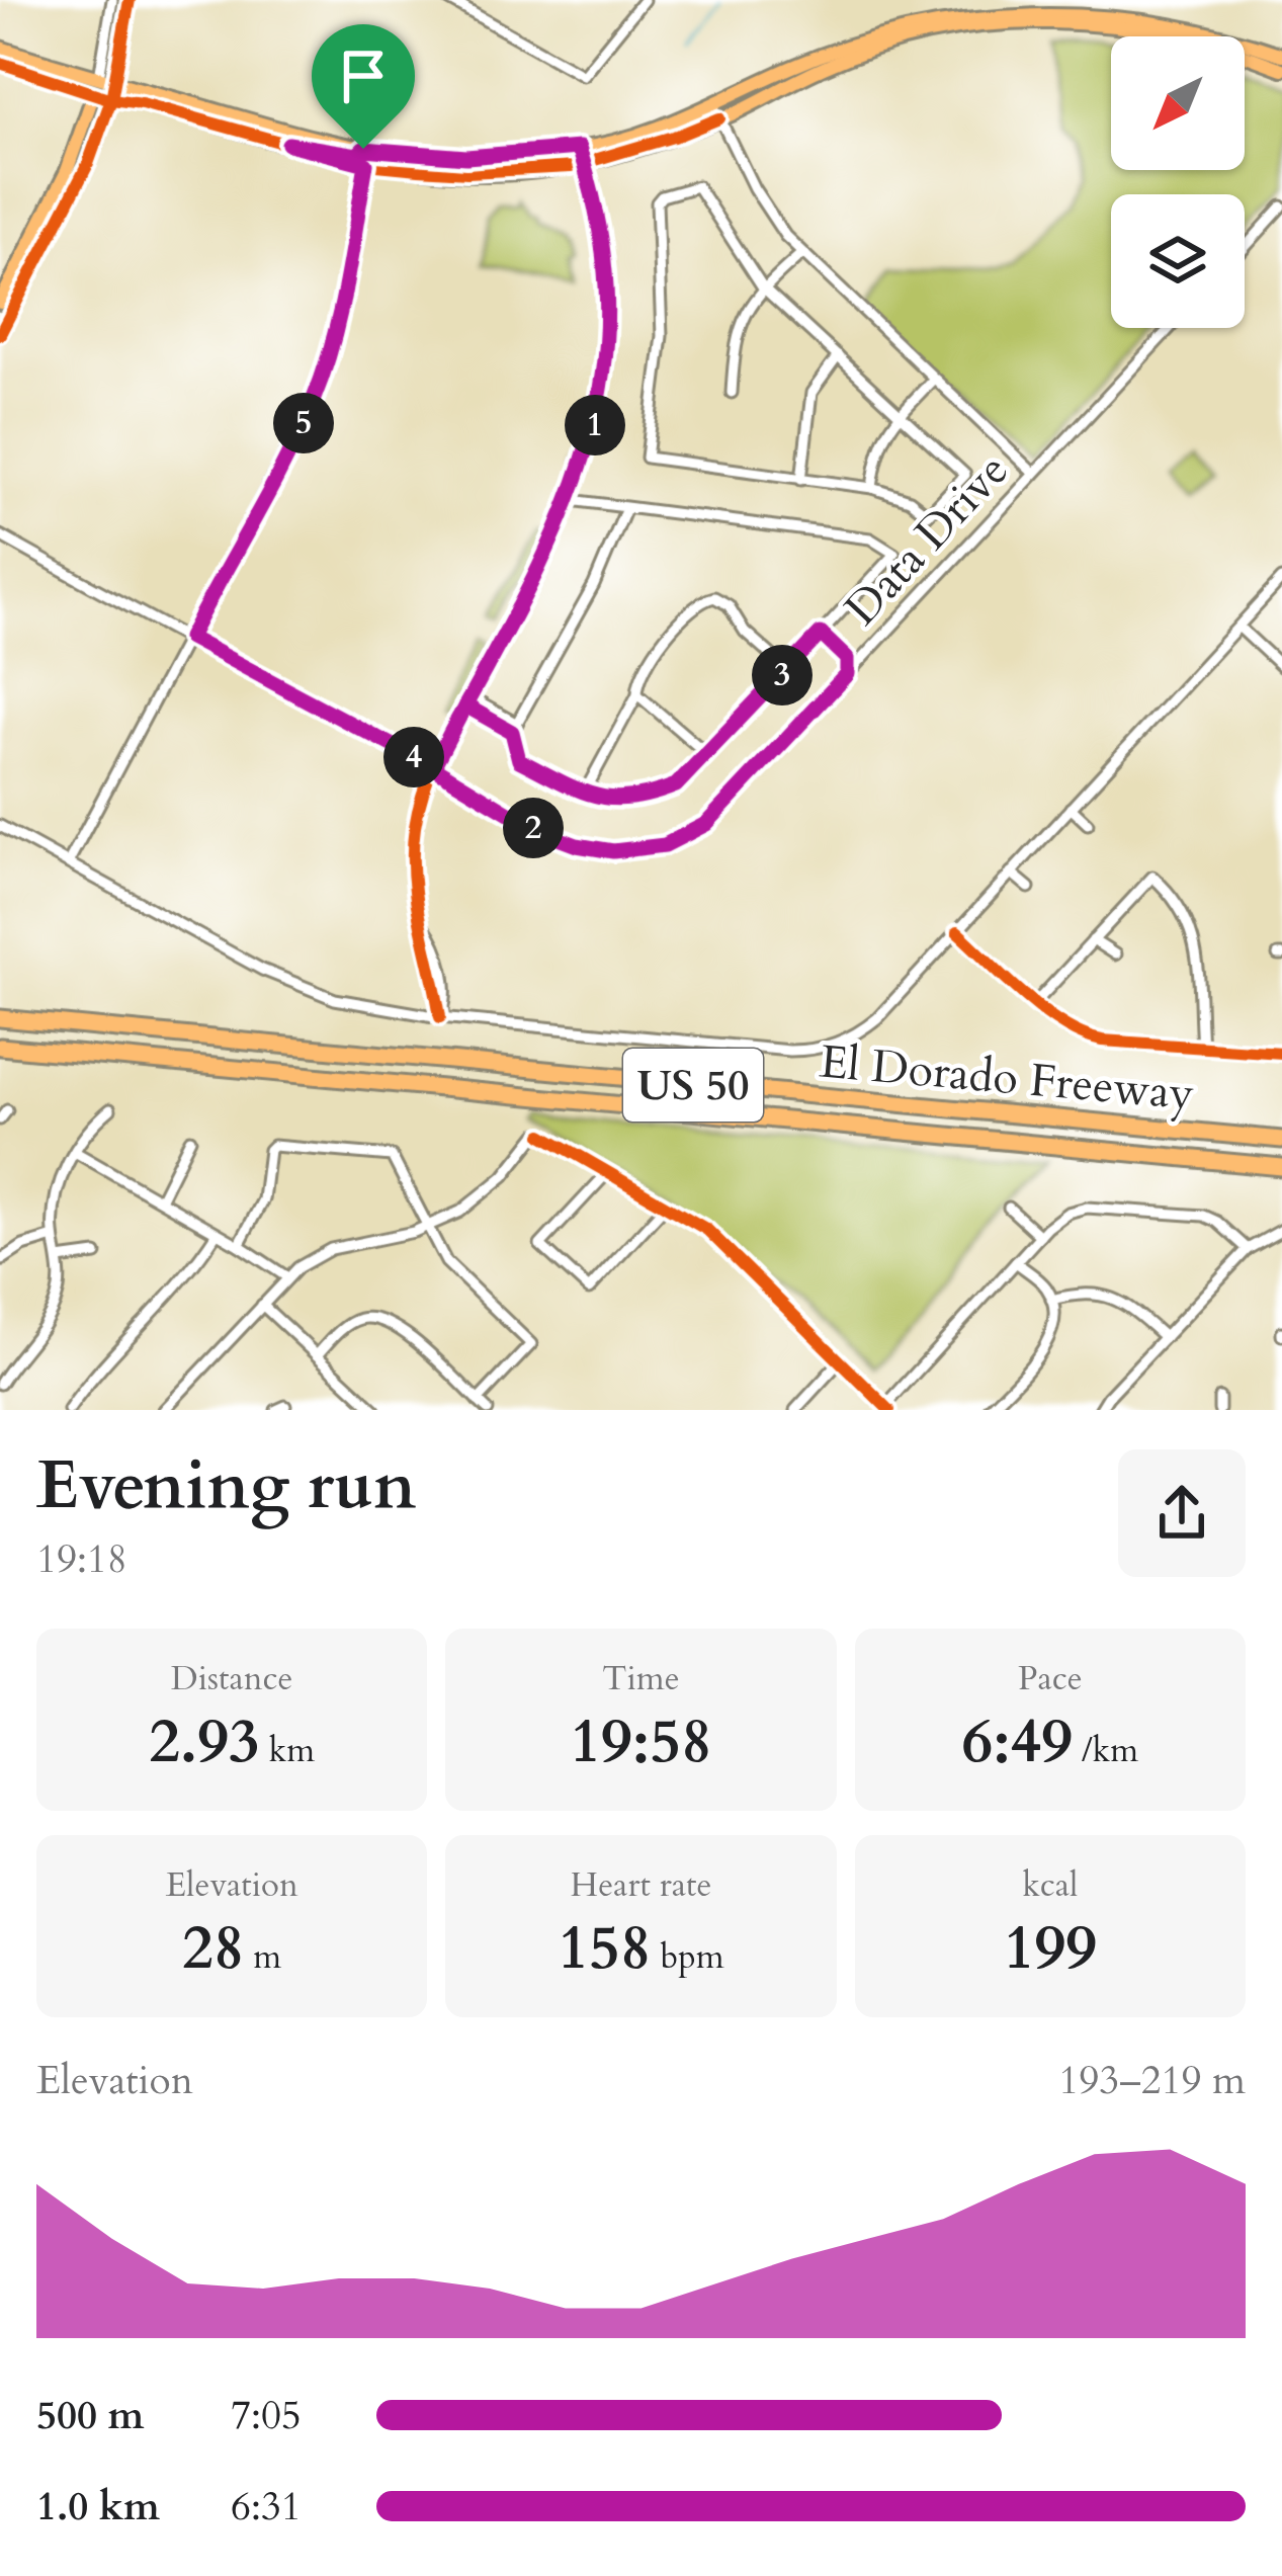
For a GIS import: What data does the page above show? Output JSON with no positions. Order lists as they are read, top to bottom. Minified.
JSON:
{"streets":{"highway":["El Dorado Freeway","US 50"],"street":["Data Drive"]},"north":"bottom left","page":{"pins":["5","1","3","4","2"],"heading":["Evening run","19:18"],"stats":[["Distance","2.93 km"],["Time","19:58"],["Pace","6:49 /km"],["Elevation","28 m"],["Heart rate","158 bpm"],["kcal","199"]],"chart":["Elevation","193–219 m"],"list":[{"name":"500 m","note":"7:05"},{"name":"1.0 km","note":"6:31"}]}}
